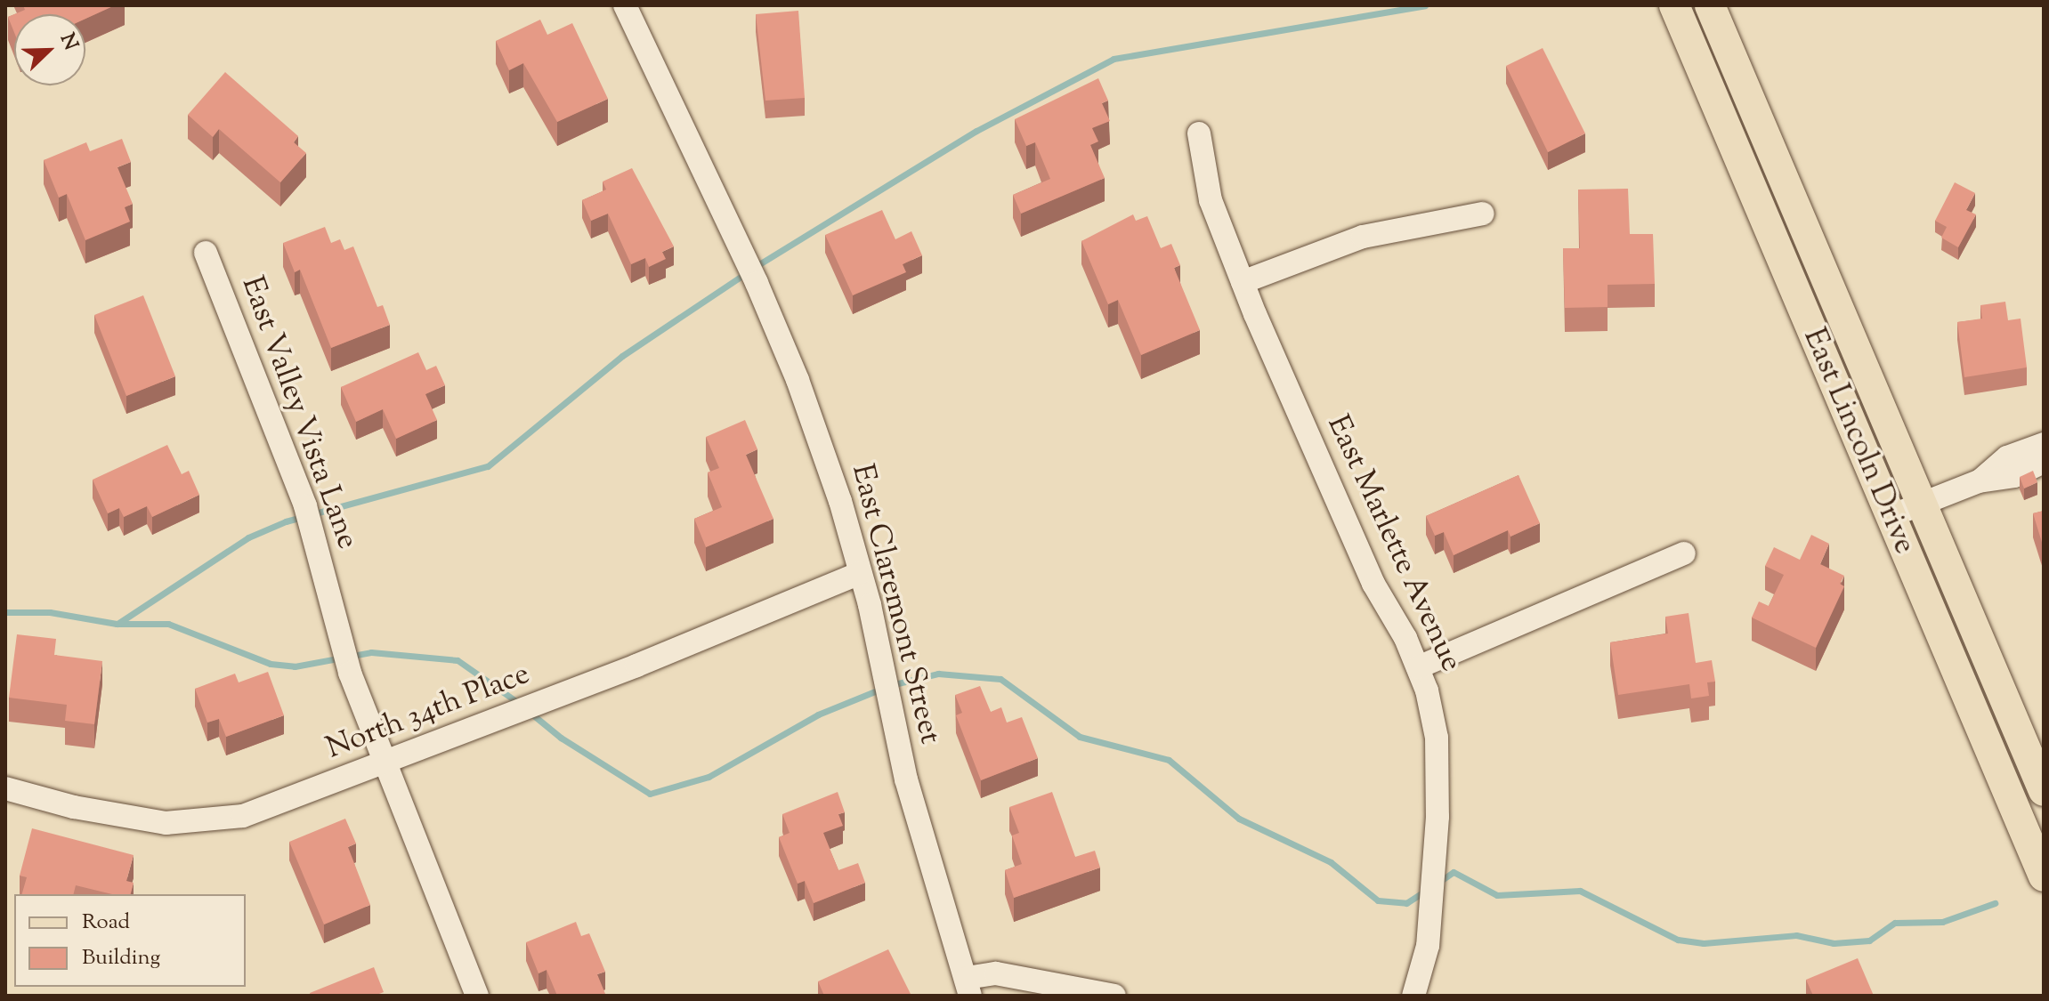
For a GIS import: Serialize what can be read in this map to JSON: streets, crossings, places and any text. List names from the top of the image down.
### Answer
{
  "streets": {
    "main road": ["East Lincoln Drive"],
    "street": [
      "East Valley Vista Lane",
      "East Marlette Avenue",
      "East Claremont Street",
      "North 34th Place"
    ]
  },
  "crossings": [
    ["East Valley Vista Lane", "North 34th Place"],
    ["East Claremont Street", "North 34th Place"]
  ],
  "legend": ["Road", "Building"],
  "north": "top right"
}
